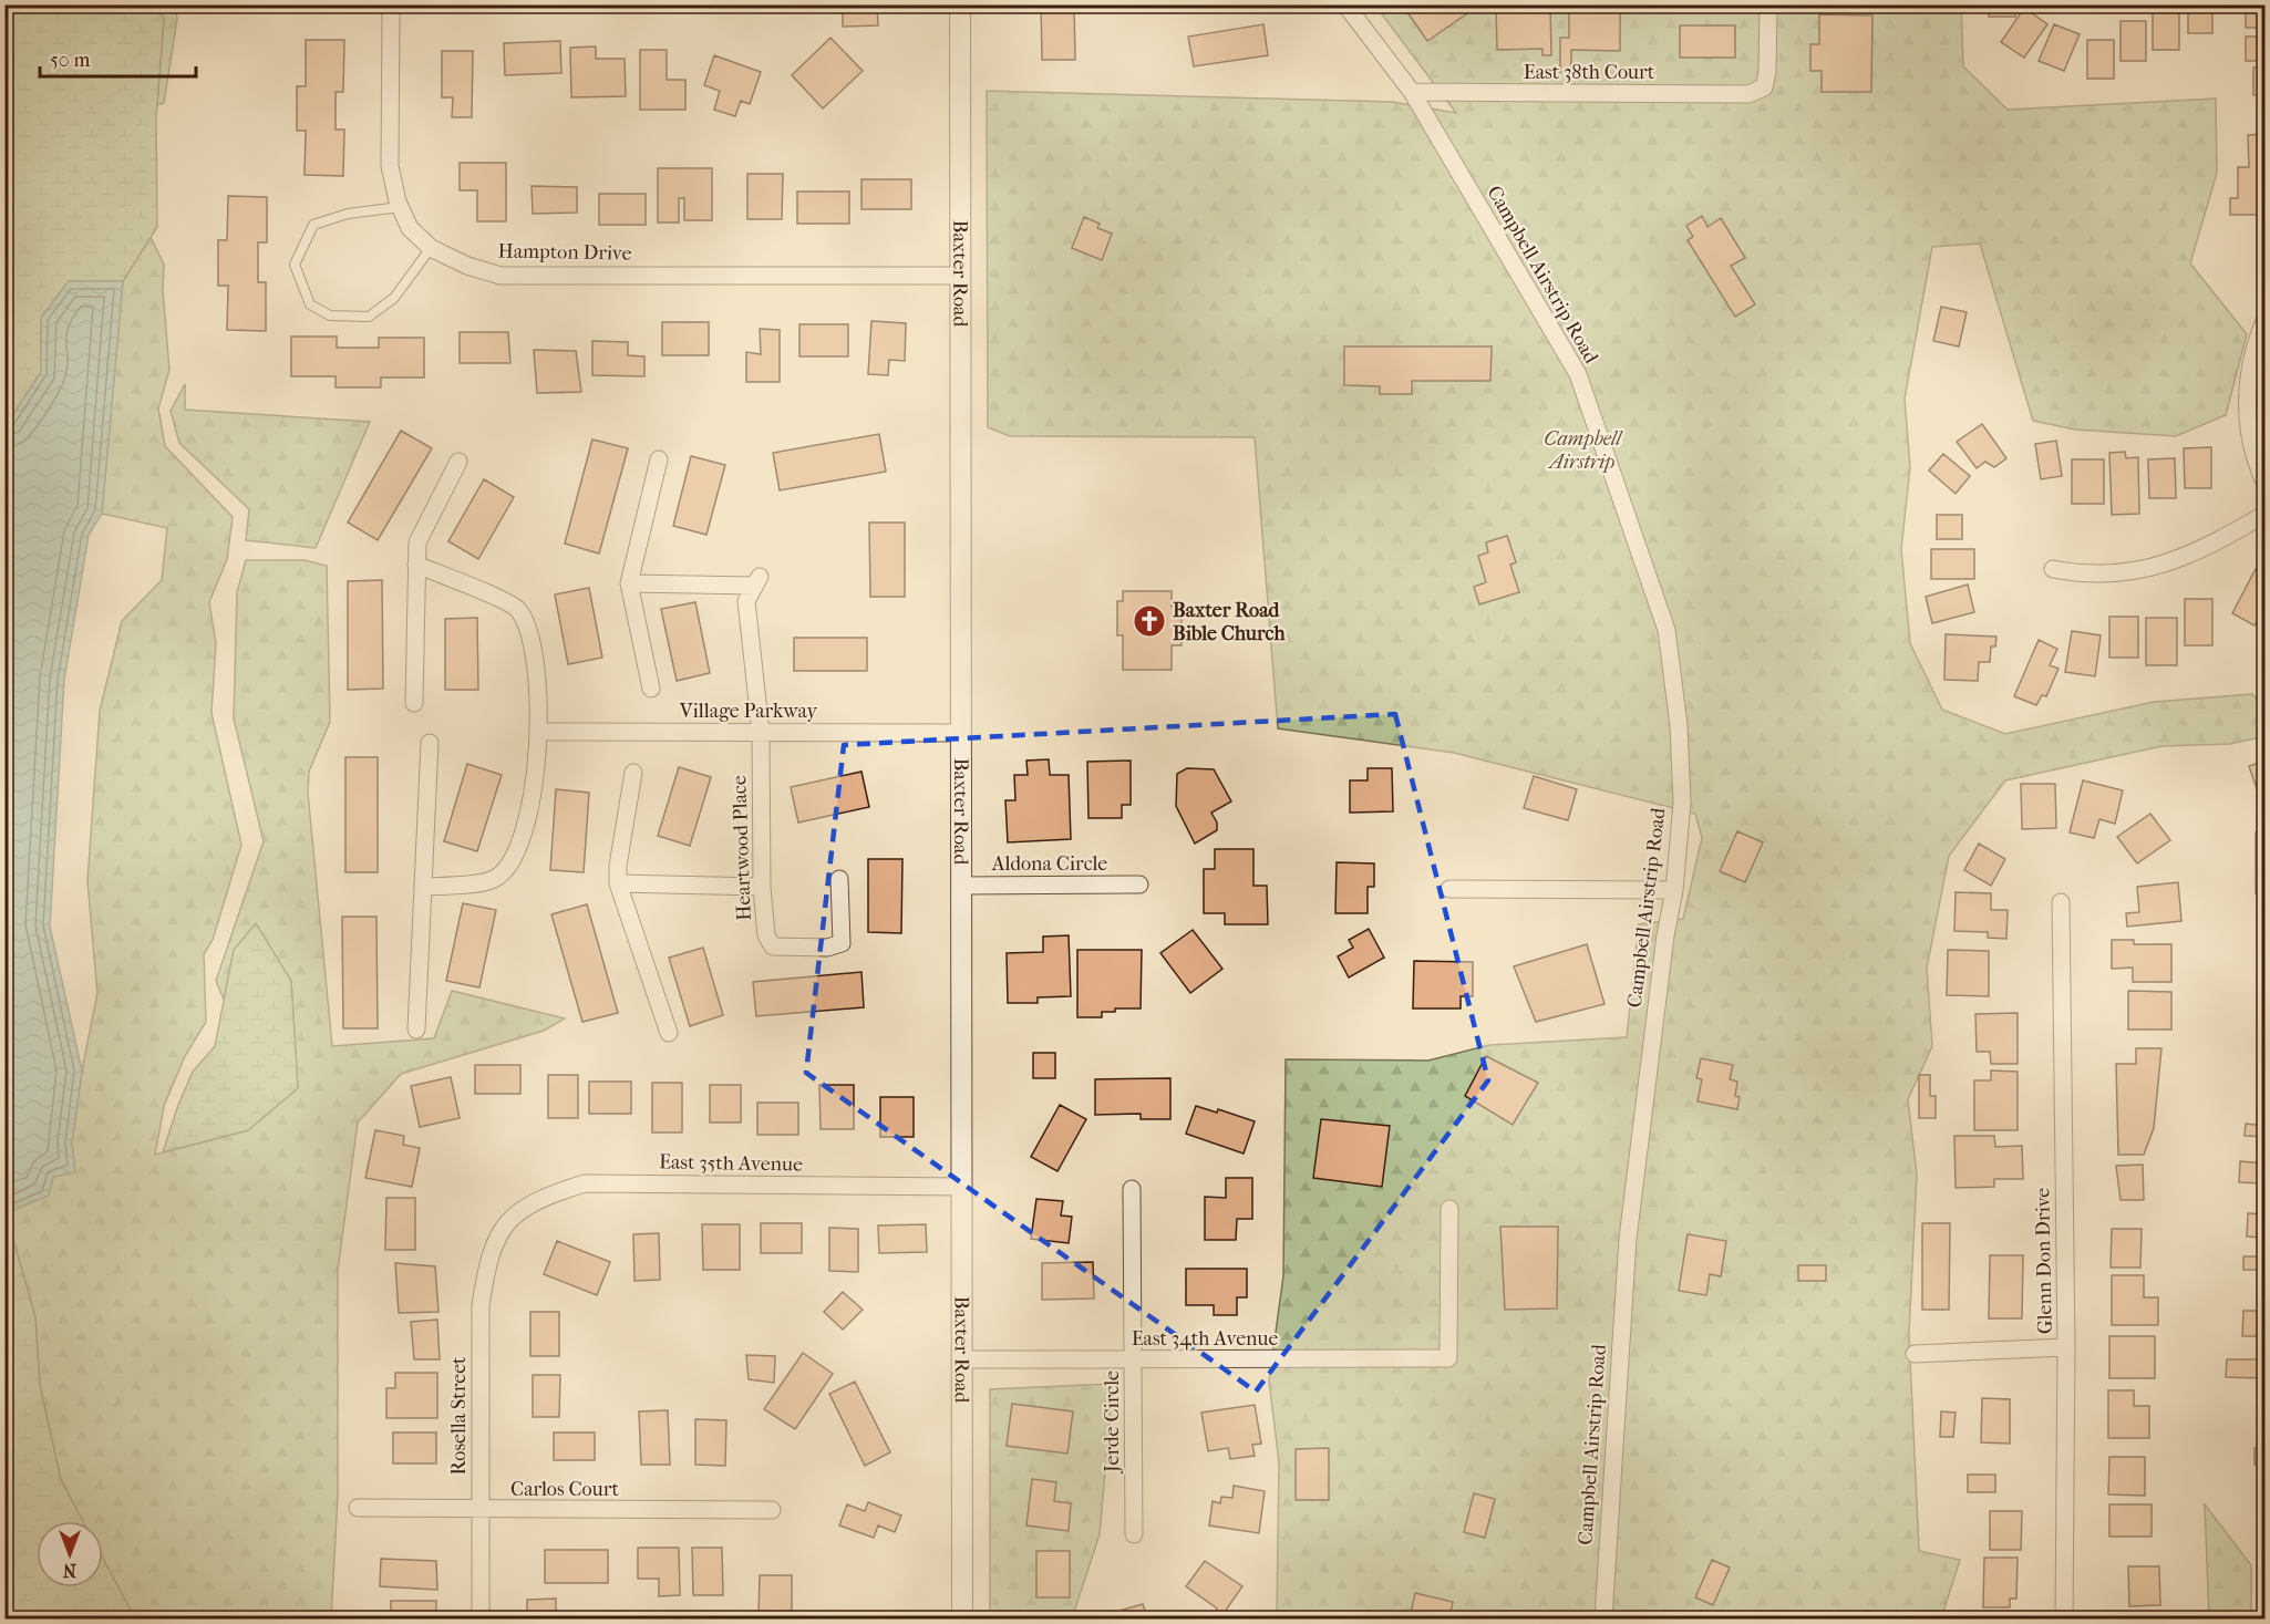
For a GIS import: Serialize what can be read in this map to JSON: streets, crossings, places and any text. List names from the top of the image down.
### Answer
{
  "streets": {
    "street": [
      "East 38th Court",
      "Hampton Drive",
      "Baxter Road",
      "Campbell Airstrip Road",
      "Village Parkway",
      "Heartwood Place",
      "Aldona Circle",
      "East 35th Avenue",
      "Glenn Don Drive",
      "East 34th Avenue",
      "Rosella Street",
      "Jerde Circle",
      "Carlos Court"
    ]
  },
  "crossings": [
    ["East 38th Court", "Campbell Airstrip Road"],
    ["Hampton Drive", "Baxter Road"],
    ["Baxter Road", "Village Parkway"],
    ["Baxter Road", "Aldona Circle"],
    ["Baxter Road", "East 35th Avenue"],
    ["Baxter Road", "East 34th Avenue"],
    ["Village Parkway", "Heartwood Place"],
    ["East 35th Avenue", "Rosella Street"],
    ["East 34th Avenue", "Jerde Circle"],
    ["Rosella Street", "Carlos Court"]
  ],
  "parks": ["Campbell Airstrip"],
  "places": {
    "church": ["Baxter Road Bible Church"]
  },
  "scale_bar": "50 m",
  "north": "bottom"
}
